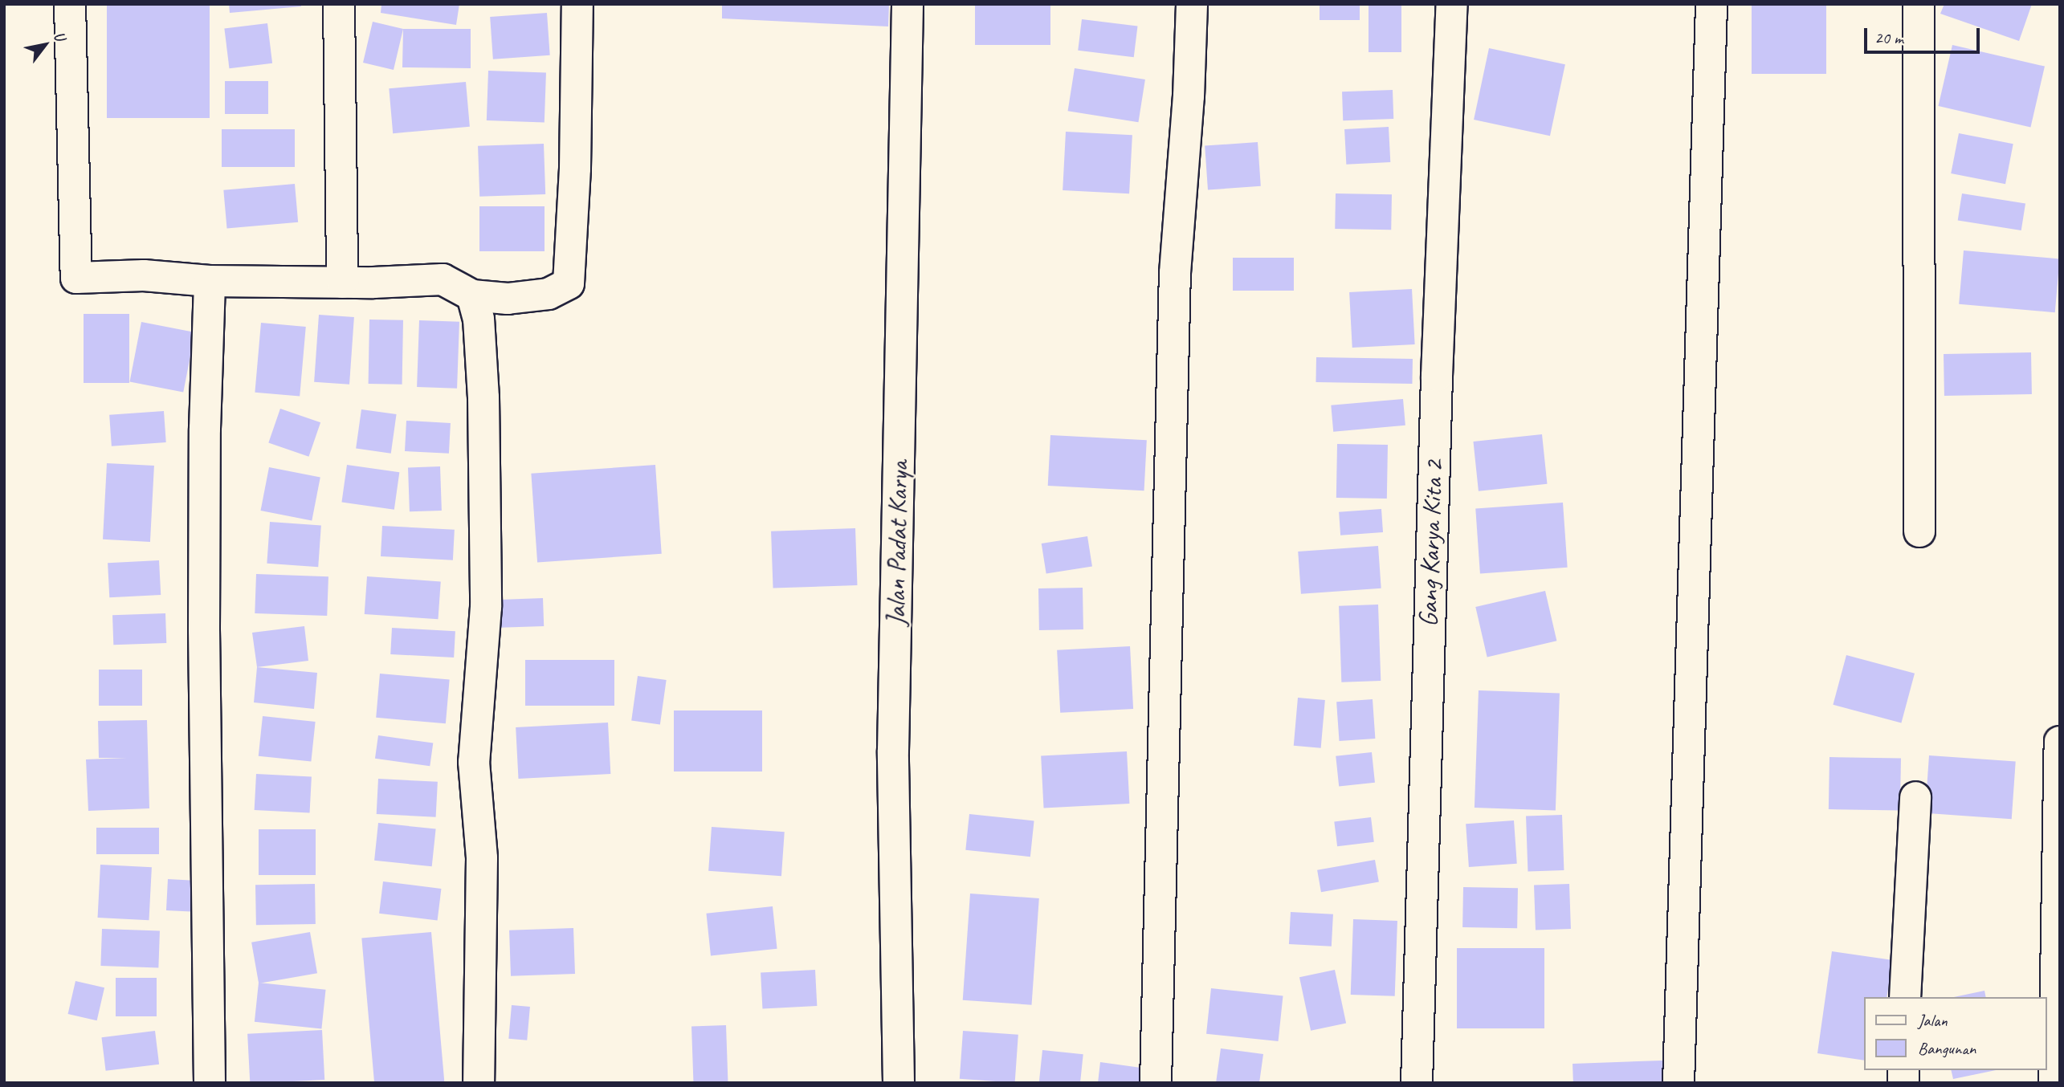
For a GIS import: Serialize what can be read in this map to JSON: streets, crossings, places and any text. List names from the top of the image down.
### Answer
{
  "streets": {
    "street": ["Jalan Padat Karya", "Gang Karya Kita 2"]
  },
  "legend": ["Jalan", "Bangunan"],
  "scale_bar": "20 m",
  "north": "top right"
}
